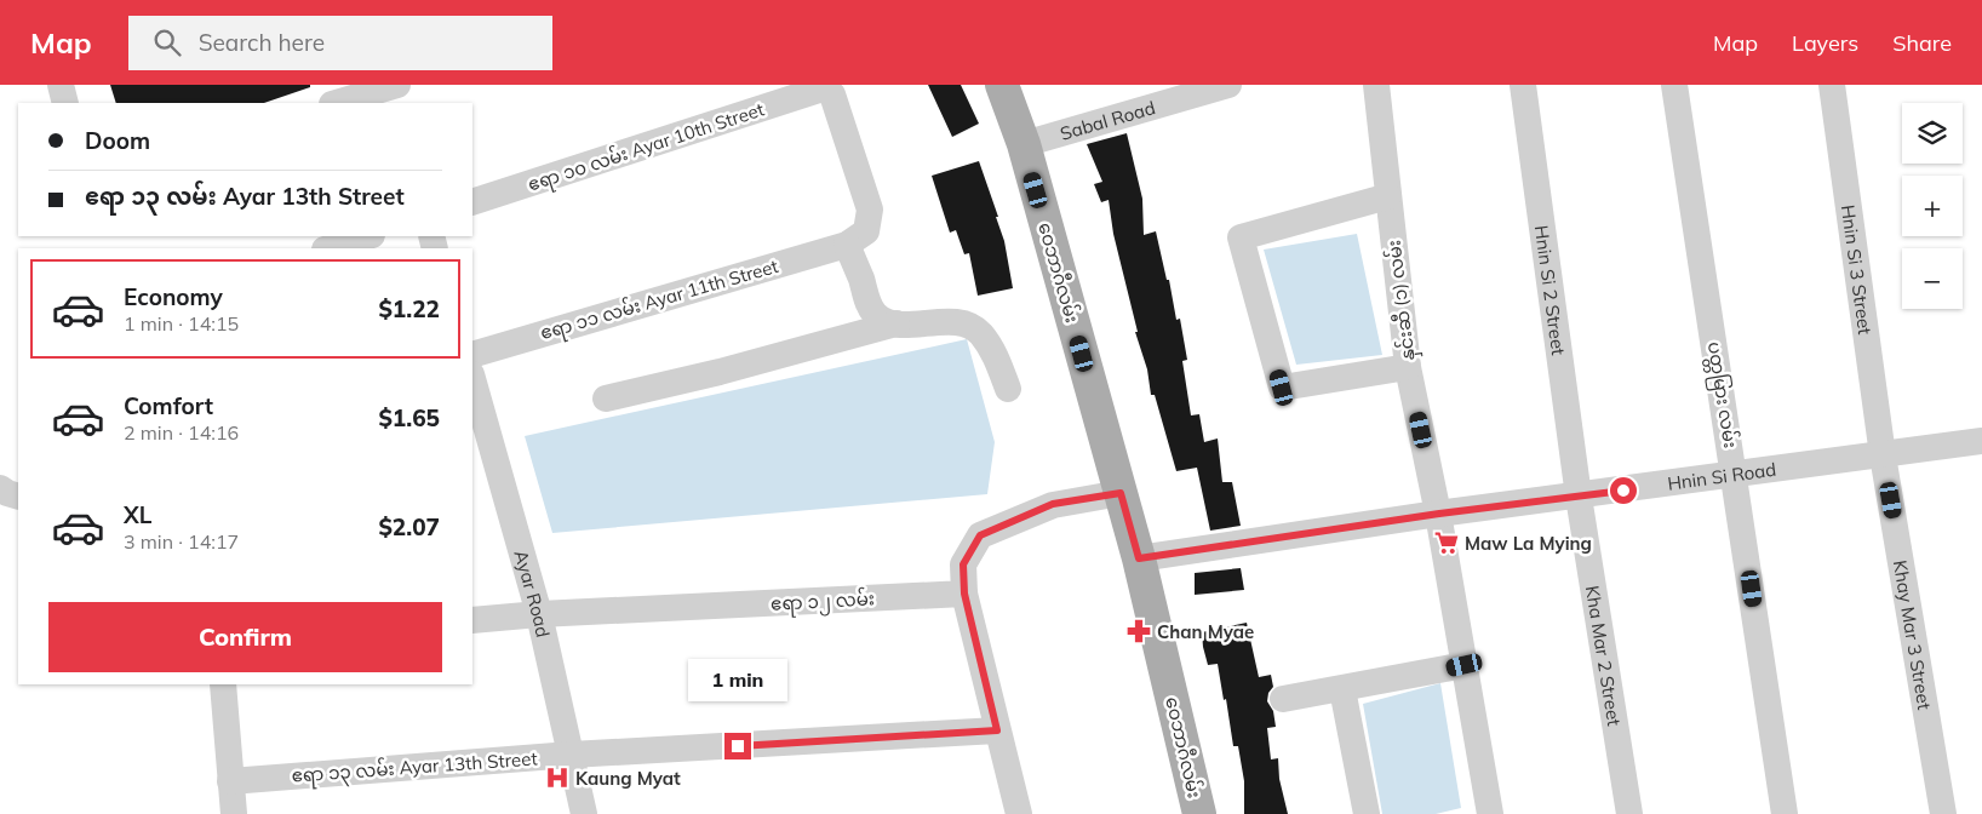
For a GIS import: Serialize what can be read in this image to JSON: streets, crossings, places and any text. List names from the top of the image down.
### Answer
{
  "streets": {
    "main road": ["ဝေဘာဂီလမ်း"],
    "street": [
      "Sabal Road",
      "ဧရာ ၁၀ လမ်း Ayar 10th Street",
      "Hnin Si 3 Street",
      "Hnin Si 2 Street",
      "ဧရာ ၁၁ လမ်း Ayar 11th Street",
      "နှင်းဆီ (၁) လမ်း",
      "ပတ္တမြား လမ်း",
      "Hnin Si Road",
      "Ayar Road",
      "ဧရာ ၁၂ လမ်း",
      "Khay Mar 3 Street",
      "Kha Mar 2 Street",
      "ဧရာ ၁၃ လမ်း Ayar 13th Street"
    ]
  },
  "crossings": [
    ["Sabal Road", "ဝေဘာဂီလမ်း"],
    ["ဧရာ ၁၀ လမ်း Ayar 10th Street", "ဧရာ ၁၁ လမ်း Ayar 11th Street"],
    ["Hnin Si 3 Street", "Hnin Si Road"],
    ["Hnin Si 3 Street", "Khay Mar 3 Street"],
    ["ဝေဘာဂီလမ်း", "Hnin Si Road"],
    ["Hnin Si 2 Street", "Hnin Si Road"],
    ["Hnin Si 2 Street", "Kha Mar 2 Street"],
    ["နှင်းဆီ (၁) လမ်း", "Hnin Si Road"],
    ["ပတ္တမြား လမ်း", "Hnin Si Road"],
    ["Hnin Si Road", "Khay Mar 3 Street"],
    ["Hnin Si Road", "Kha Mar 2 Street"],
    ["Ayar Road", "ဧရာ ၁၂ လမ်း"],
    ["Ayar Road", "ဧရာ ၁၃ လမ်း Ayar 13th Street"]
  ],
  "places": {
    "supermarket": ["Maw La Mying"],
    "pharmacy": ["Chan Myae"],
    "hospital": ["Kaung Myat"]
  },
  "page": {
    "header": "Map",
    "search": "Search here",
    "nav": ["Map", "Layers", "Share"],
    "map_buttons": ["+", "−"],
    "banner": ["Doom", "ဧရာ ၁၃ လမ်း Ayar 13th Street"],
    "list": [
      {
        "name": "Economy",
        "note": "1 min · 14:15",
        "value": "$1.22"
      },
      {
        "name": "Comfort",
        "note": "2 min · 14:16",
        "value": "$1.65"
      },
      {
        "name": "XL",
        "note": "3 min · 14:17",
        "value": "$2.07"
      }
    ],
    "buttons": "Confirm",
    "bubble": "1 min"
  }
}
